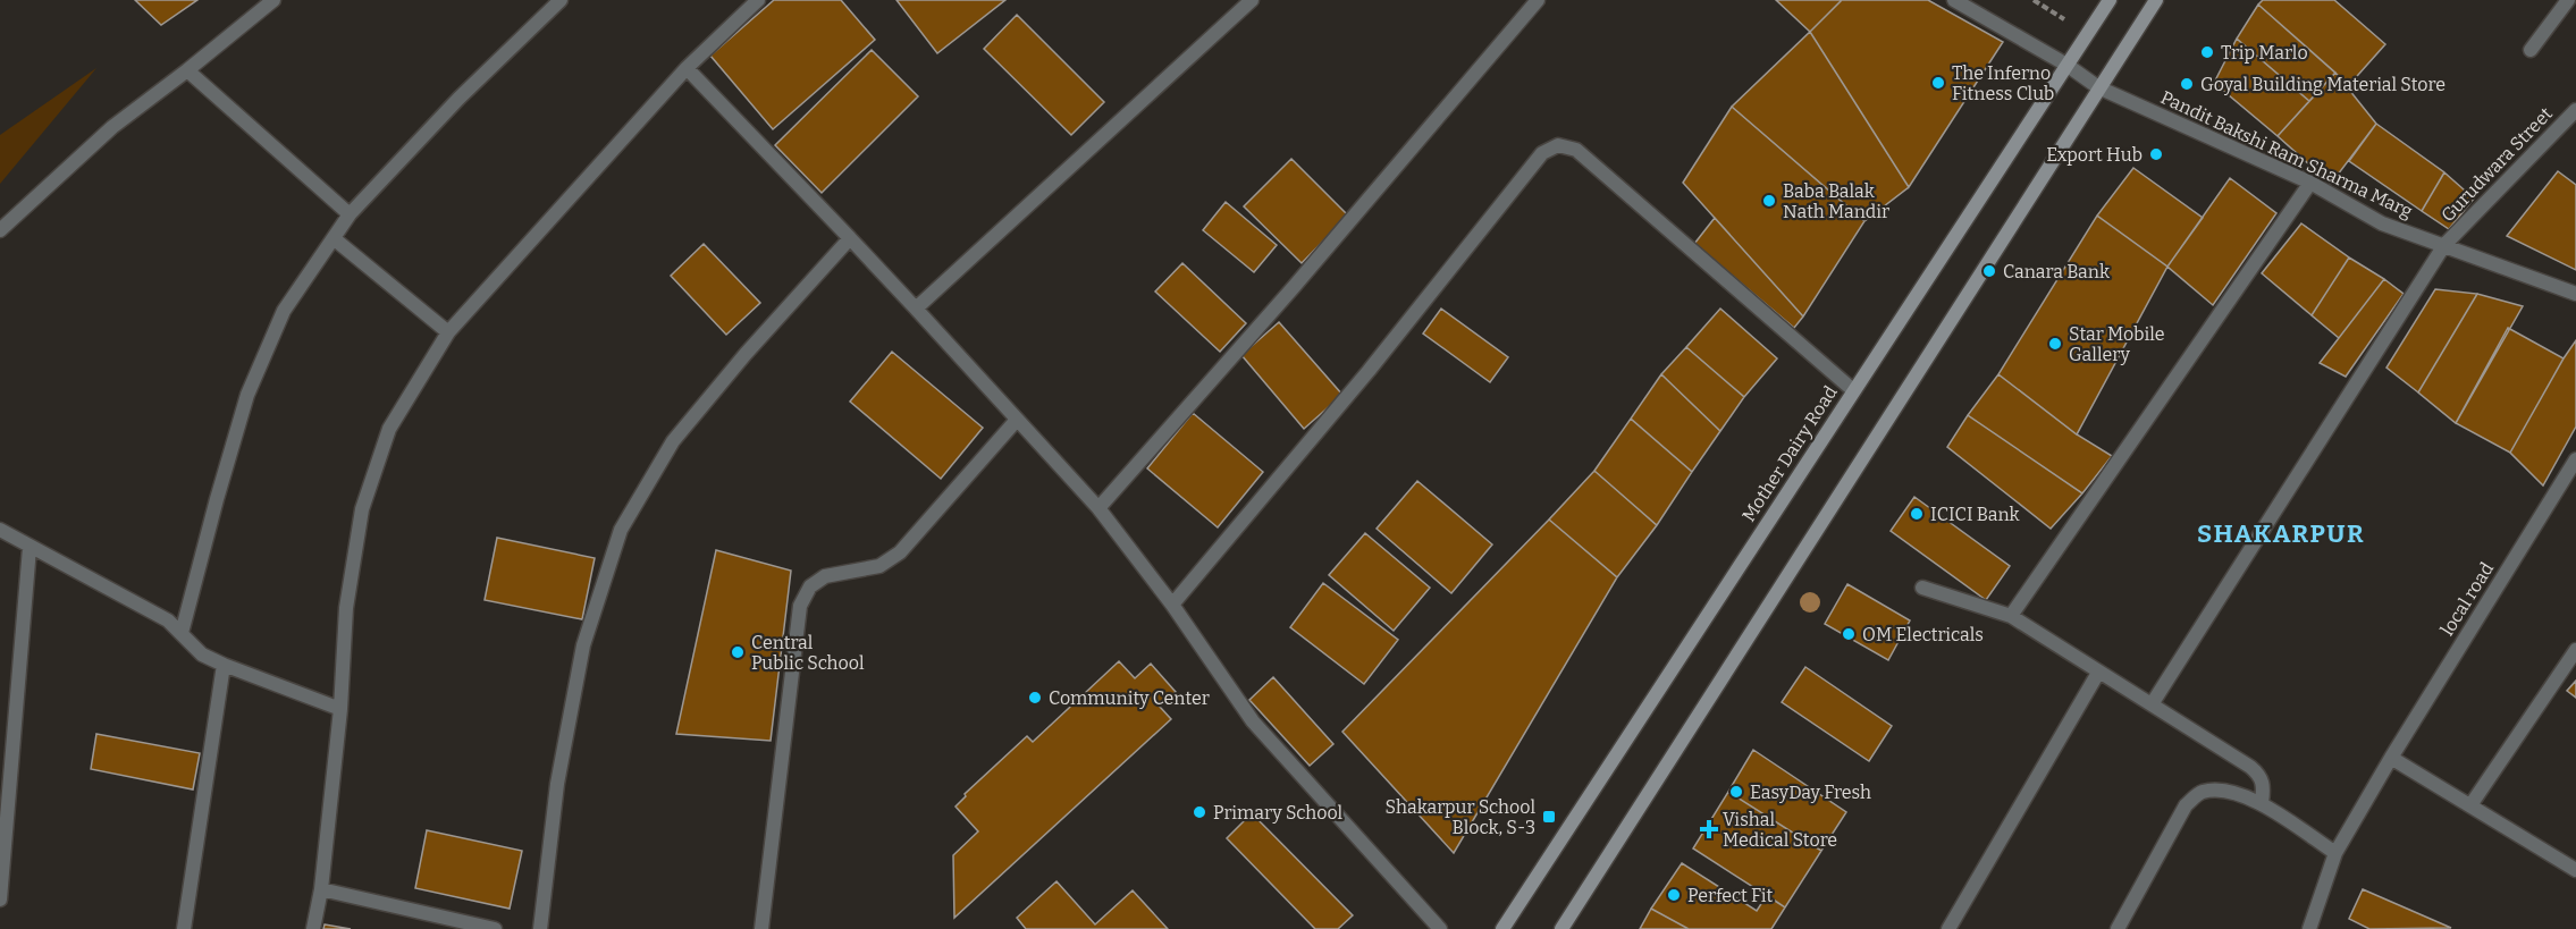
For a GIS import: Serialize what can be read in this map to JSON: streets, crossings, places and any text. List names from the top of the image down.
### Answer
{
  "streets": {
    "main road": ["Mother Dairy Road"],
    "street": ["Pandit Bakshi Ram Sharma Marg", "Gurudwara Street", "local road"]
  },
  "crossings": [
    ["Pandit Bakshi Ram Sharma Marg", "Gurudwara Street"],
    ["Pandit Bakshi Ram Sharma Marg", "Mother Dairy Road"]
  ],
  "districts": ["SHAKARPUR"],
  "places": {
    "other": [
      "Trip Marlo",
      "The Inferno Fitness Club",
      "Goyal Building Material Store",
      "Export Hub",
      "Baba Balak Nath Mandir",
      "Canara Bank",
      "Star Mobile Gallery",
      "ICICI Bank",
      "OM Electricals",
      "Central Public School",
      "Community Center",
      "EasyDay Fresh",
      "Primary School",
      "Perfect Fit"
    ],
    "transit": ["Shakarpur School Block, S-3"],
    "health": ["Vishal Medical Store"]
  }
}
